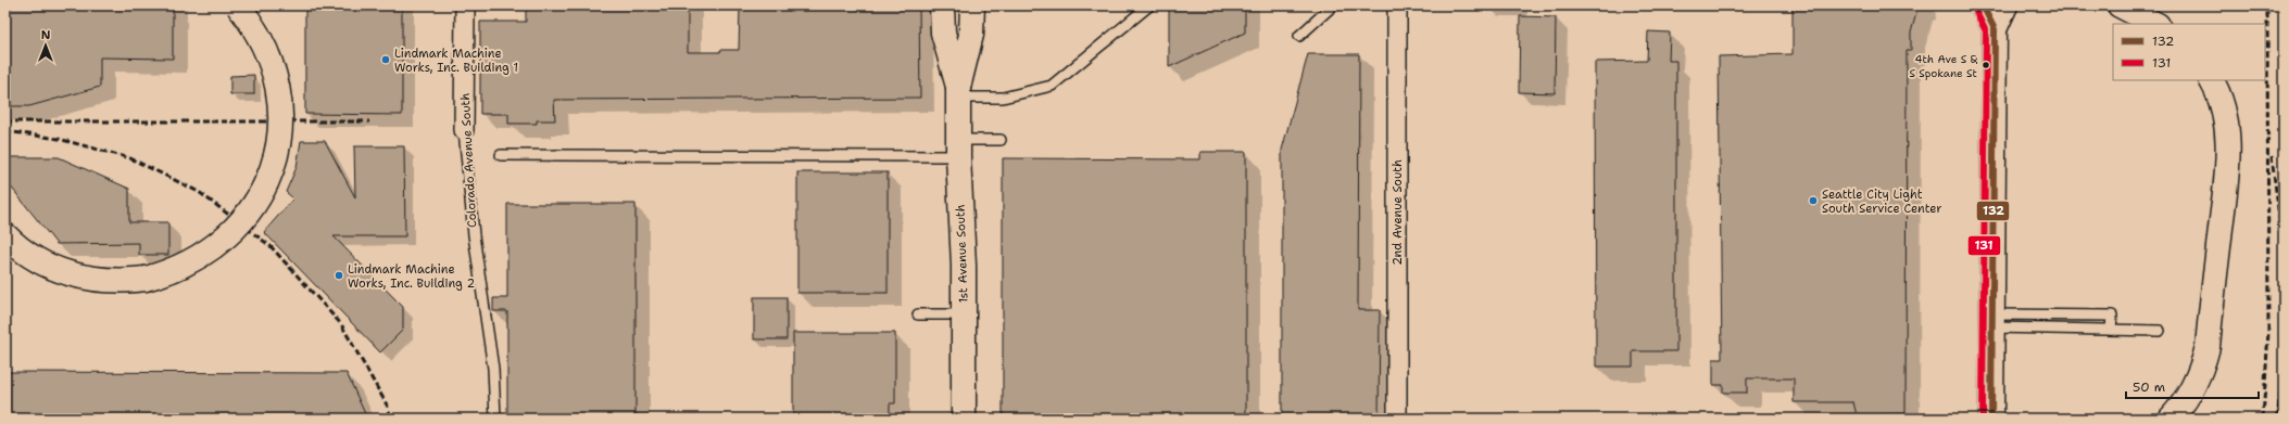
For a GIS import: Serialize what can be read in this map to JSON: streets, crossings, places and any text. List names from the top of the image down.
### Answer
{
  "streets": {
    "main road": ["1st Avenue South"],
    "street": ["Colorado Avenue South", "2nd Avenue South"]
  },
  "places": [
    "Lindmark Machine Works, Inc. Building 1",
    "4th Ave S & S Spokane St",
    "Seattle City Light South Service Center",
    "Lindmark Machine Works, Inc. Building 2"
  ],
  "lines": ["transit line 132", "transit line 131"],
  "legend": ["132", "131"],
  "scale_bar": "50 m",
  "north": "top"
}
